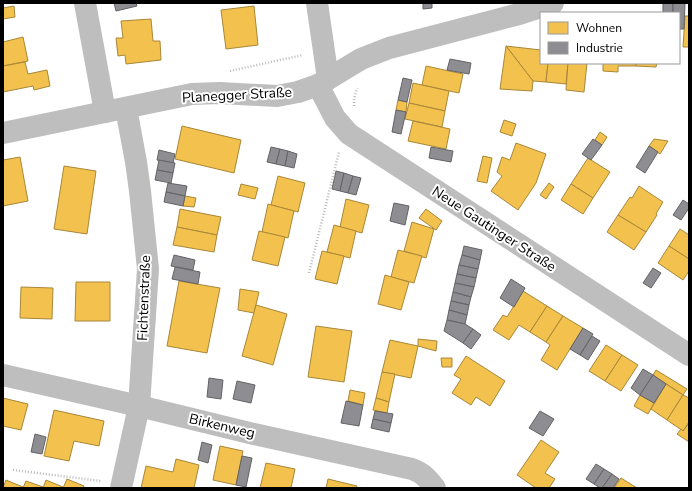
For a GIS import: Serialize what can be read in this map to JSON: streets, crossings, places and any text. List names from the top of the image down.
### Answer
{
  "streets": {
    "street": [
      "Planegger Straße",
      "Neue Gautinger Straße",
      "Fichtenstraße",
      "Birkenweg"
    ]
  },
  "crossings": [
    ["Planegger Straße", "Neue Gautinger Straße"],
    ["Planegger Straße", "Fichtenstraße"],
    ["Fichtenstraße", "Birkenweg"]
  ],
  "legend": ["Wohnen", "Industrie"]
}
